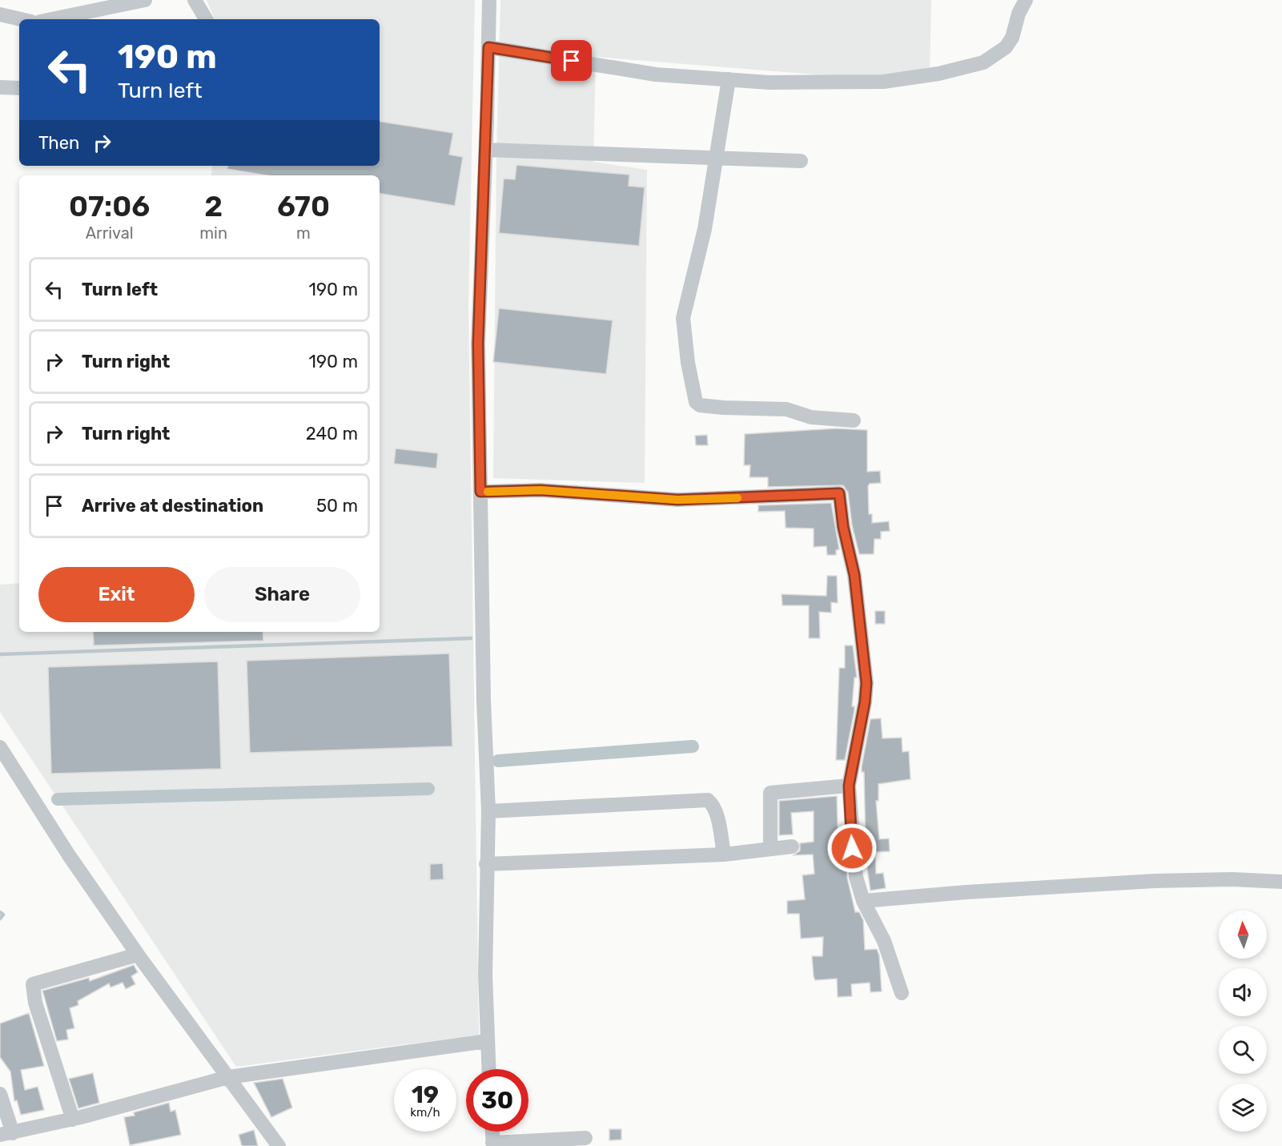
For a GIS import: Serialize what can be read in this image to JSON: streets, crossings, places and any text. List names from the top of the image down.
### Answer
{
  "north": "top",
  "page": {
    "turn": ["190 m", "Turn left"],
    "then": "Then",
    "eta": [
      "07:06",
      "Arrival",
      "2",
      "min",
      "670",
      "m"
    ],
    "list": [
      {
        "name": "Turn left",
        "value": "190 m"
      },
      {
        "name": "Turn right",
        "value": "190 m"
      },
      {
        "name": "Turn right",
        "value": "240 m"
      },
      {
        "name": "Arrive at destination",
        "value": "50 m"
      }
    ],
    "buttons": ["Exit", "Share"],
    "speed": "19 km/h",
    "limit": "30"
  }
}
